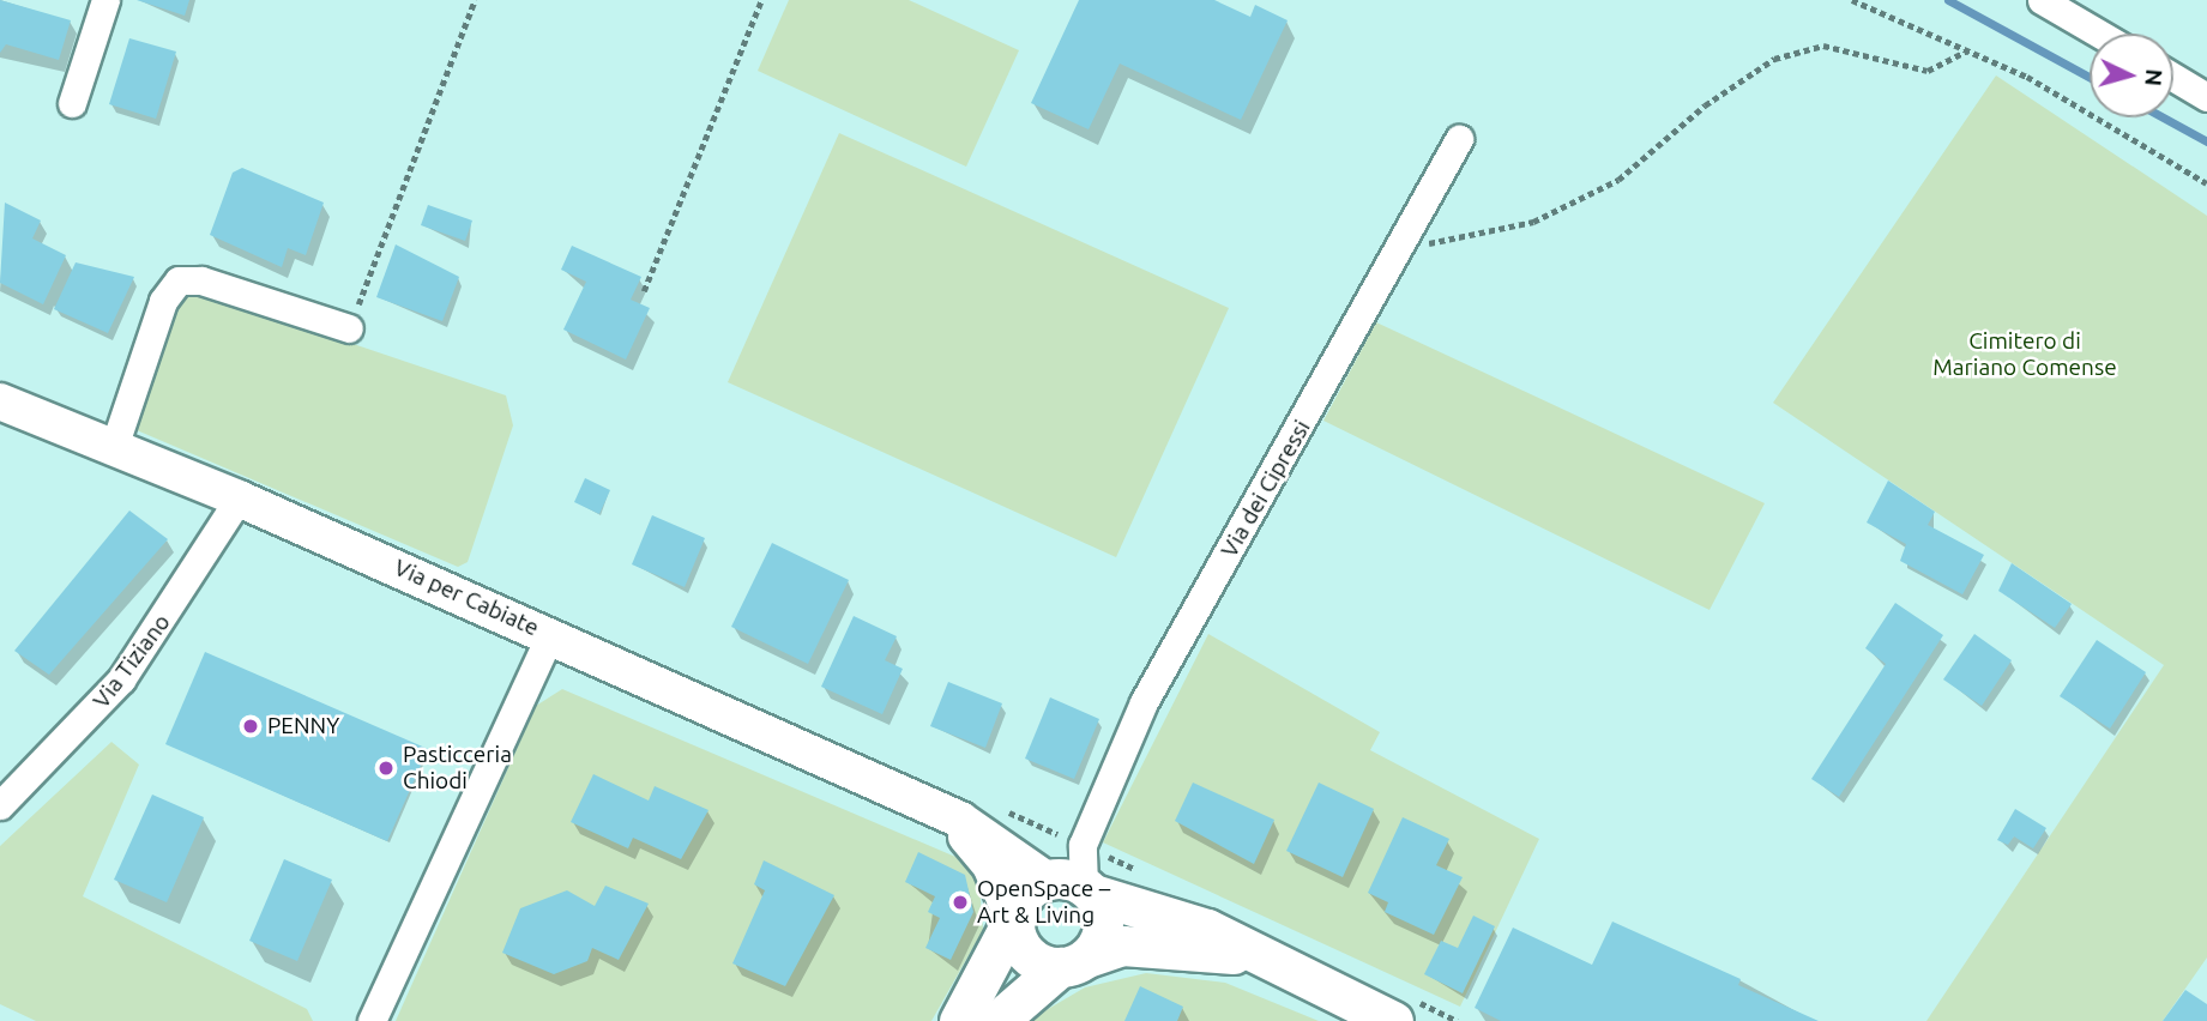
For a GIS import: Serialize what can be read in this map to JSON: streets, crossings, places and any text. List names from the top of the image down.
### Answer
{
  "streets": {
    "street": ["Via dei Cipressi", "Via per Cabiate", "Via Tiziano"]
  },
  "crossings": [
    ["Via per Cabiate", "Via Tiziano"]
  ],
  "parks": ["Cimitero di Mariano Comense"],
  "places": ["PENNY", "Pasticceria Chiodi", "OpenSpace – Art & Living"],
  "north": "right"
}
